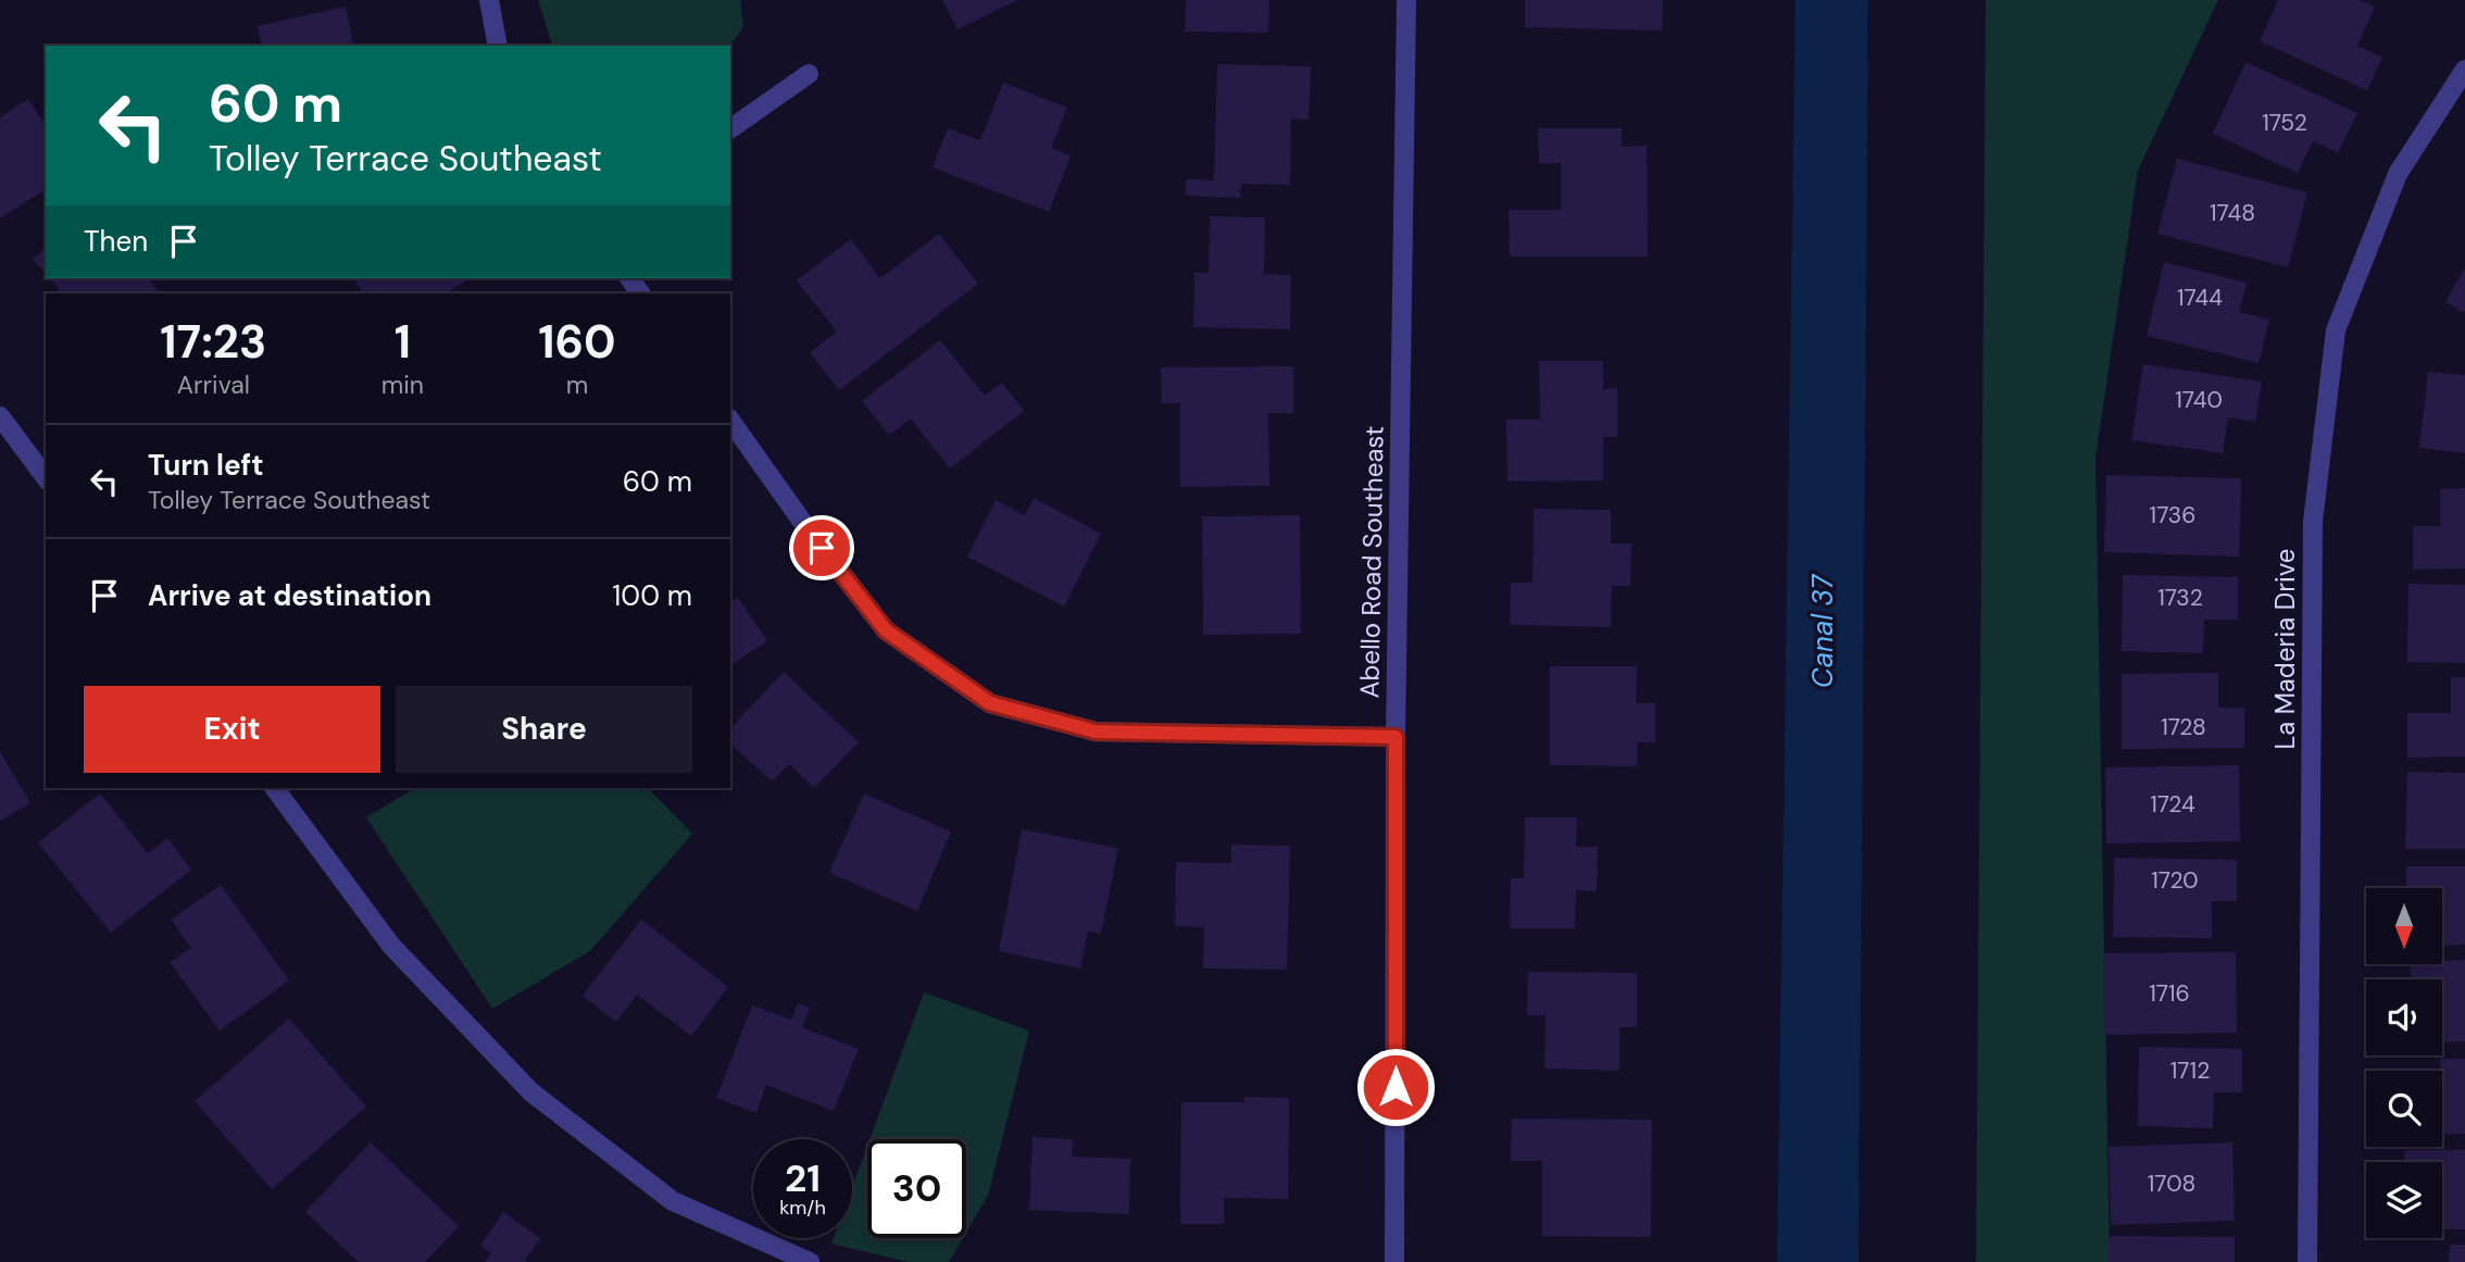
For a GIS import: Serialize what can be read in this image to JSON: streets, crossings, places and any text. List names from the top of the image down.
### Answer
{
  "streets": {
    "street": ["Abello Road Southeast", "La Maderia Drive"]
  },
  "water": ["Canal 37"],
  "house_numbers": [
    "1752",
    "1748",
    "1744",
    "1740",
    "1736",
    "1732",
    "1728",
    "1724",
    "1720",
    "1716",
    "1712",
    "1708"
  ],
  "north": "bottom",
  "page": {
    "turn": ["60 m", "Tolley Terrace Southeast"],
    "then": "Then",
    "eta": [
      "17:23",
      "Arrival",
      "1",
      "min",
      "160",
      "m"
    ],
    "list": [
      {
        "name": "Turn left",
        "note": "Tolley Terrace Southeast",
        "value": "60 m"
      },
      {
        "name": "Arrive at destination",
        "value": "100 m"
      }
    ],
    "buttons": ["Exit", "Share"],
    "speed": "21 km/h",
    "limit": "30"
  }
}
